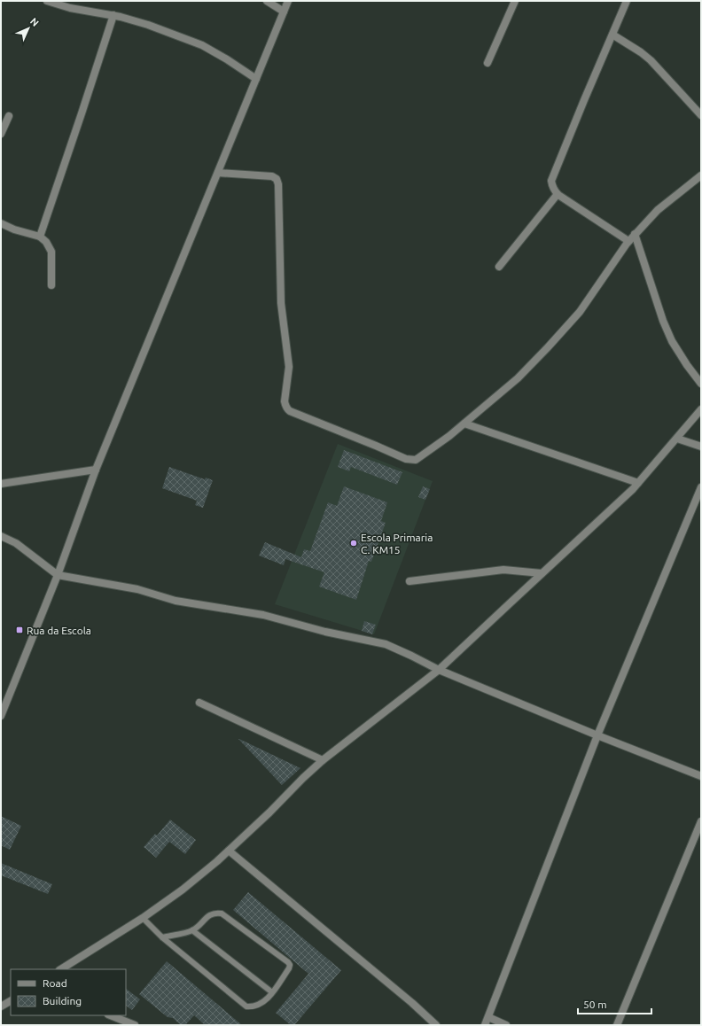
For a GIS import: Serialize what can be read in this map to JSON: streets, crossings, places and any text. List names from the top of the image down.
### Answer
{
  "places": {
    "other": ["Escola Primaria C. KM15"],
    "transit": ["Rua da Escola"]
  },
  "legend": ["Road", "Building"],
  "scale_bar": "50 m",
  "north": "top right"
}
